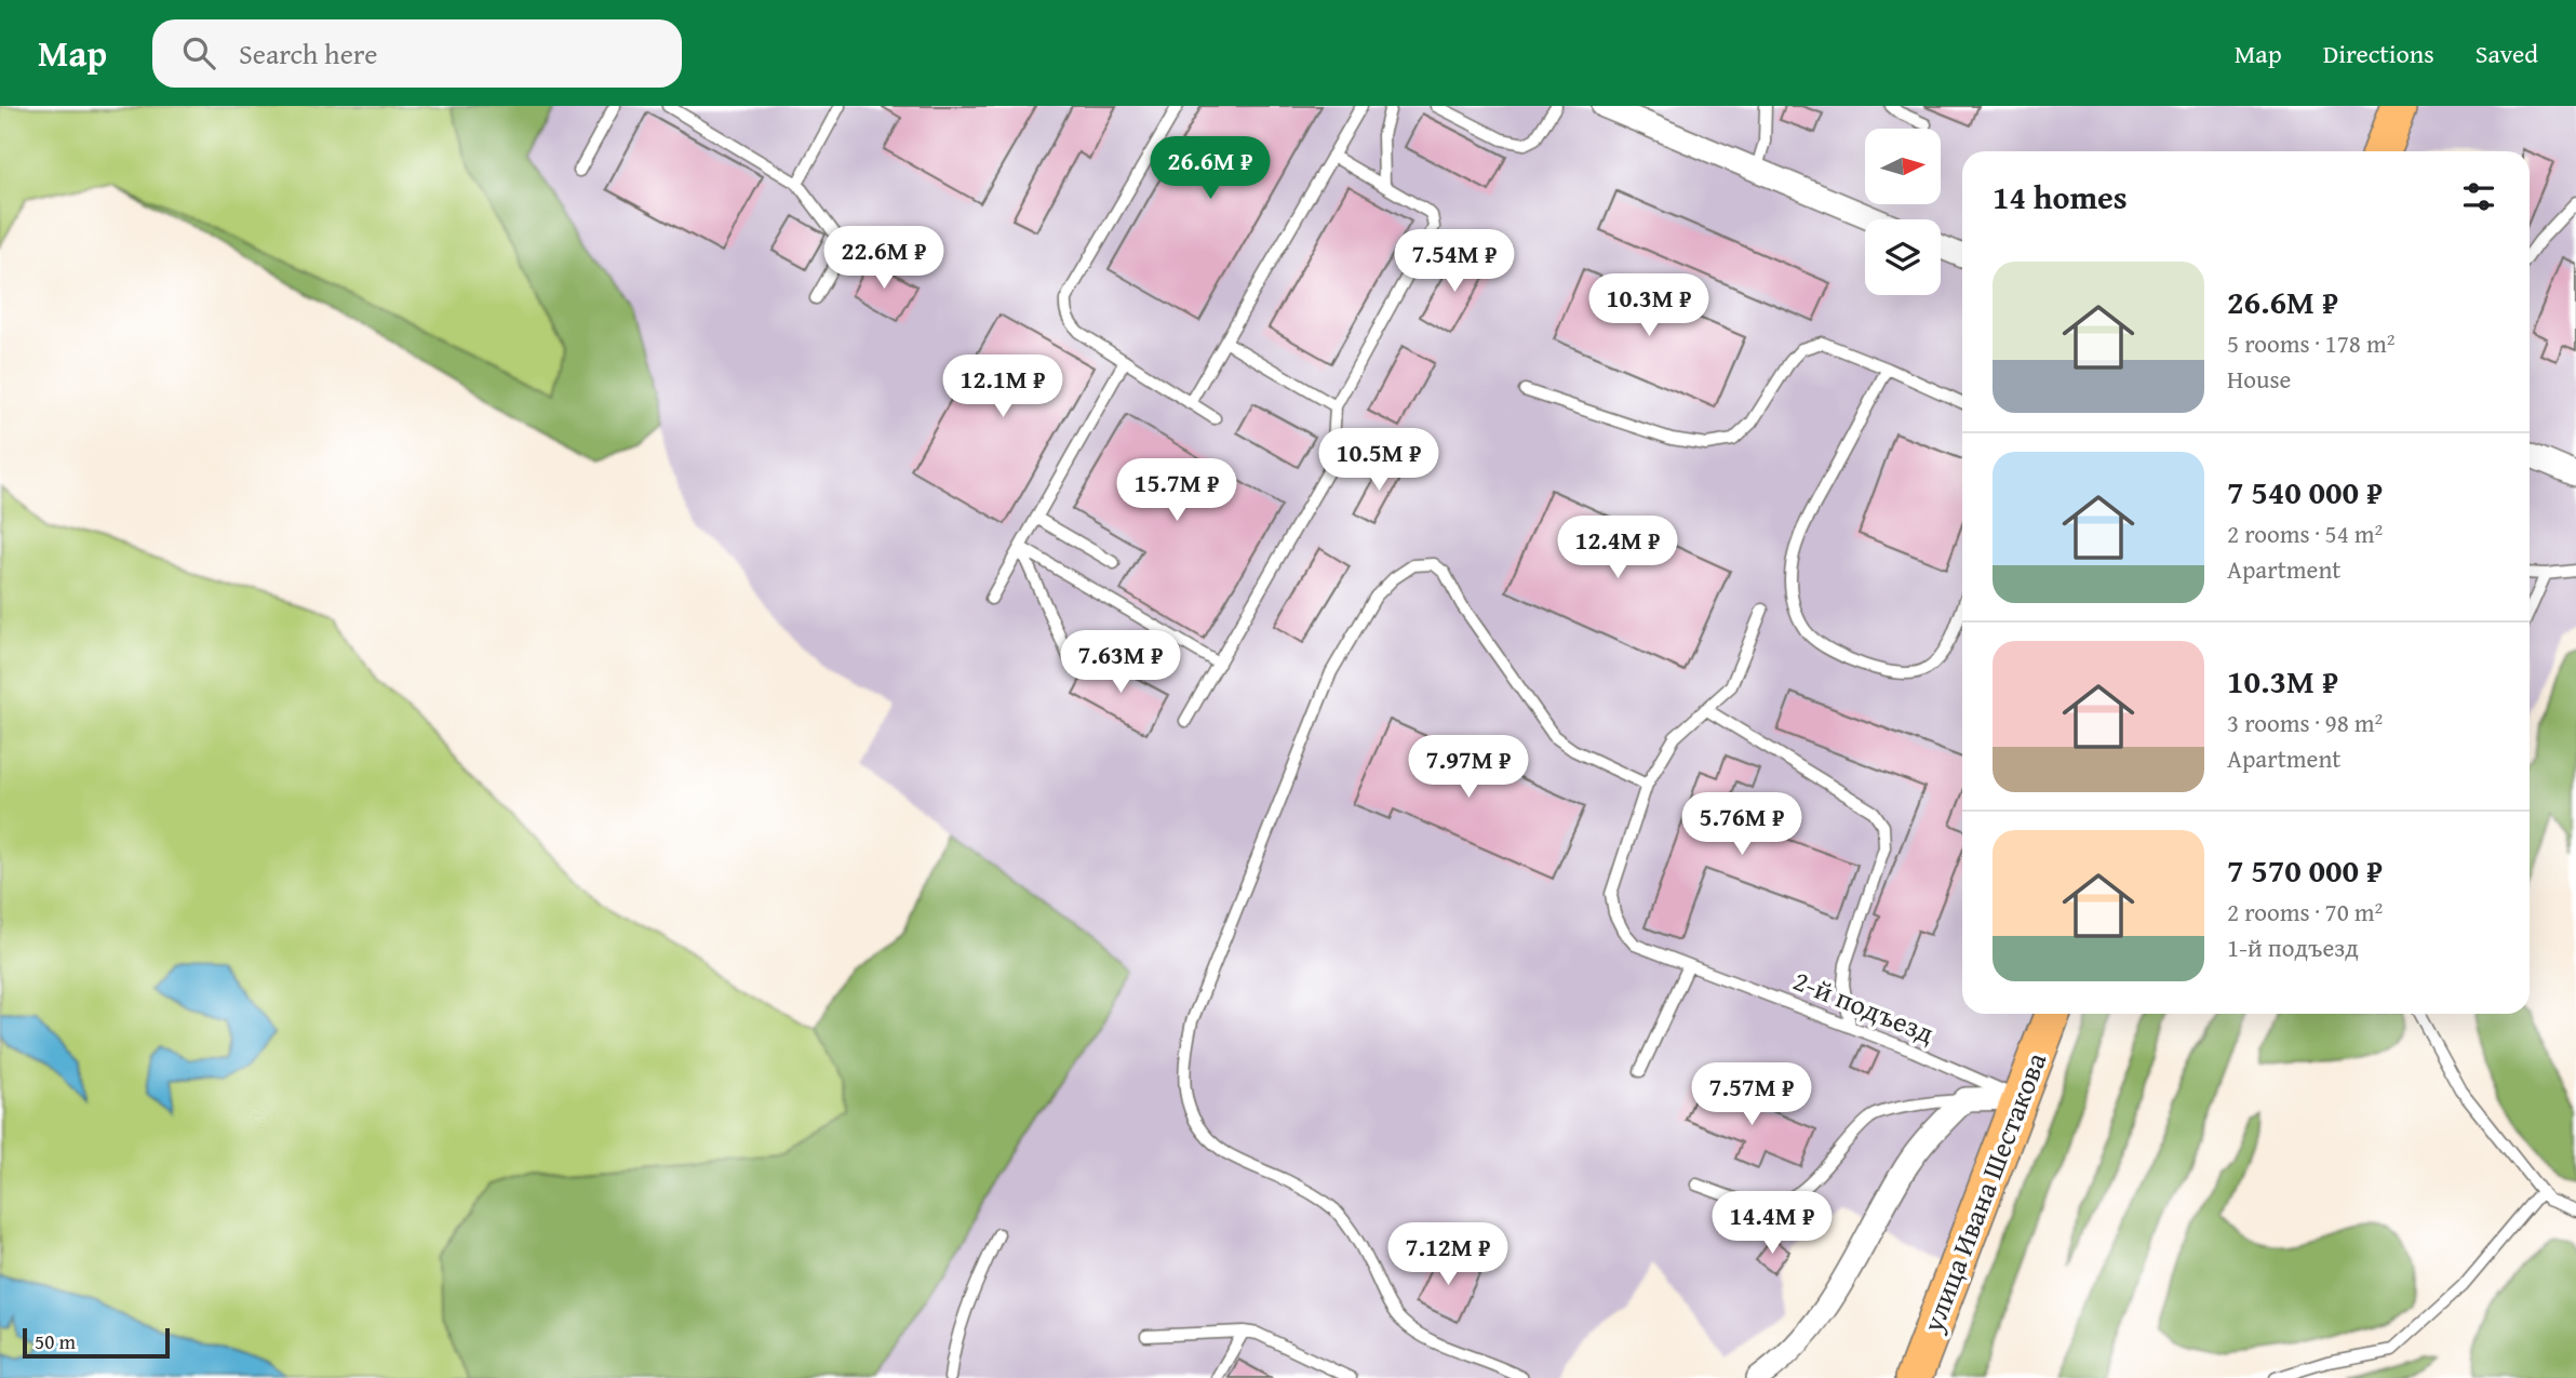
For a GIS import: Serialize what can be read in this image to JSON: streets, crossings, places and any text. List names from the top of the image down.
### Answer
{
  "streets": {
    "main road": ["улица Ивана Шестакова"],
    "lane": ["2-й подъезд"]
  },
  "crossings": [
    ["2-й подъезд", "улица Ивана Шестакова"]
  ],
  "scale_bar": "50 m",
  "north": "right",
  "page": {
    "header": "Map",
    "search": "Search here",
    "nav": ["Map", "Directions", "Saved"],
    "price": [
      "26.6M ₽",
      "22.6M ₽",
      "7.54M ₽",
      "10.3M ₽",
      "12.1M ₽",
      "10.5M ₽",
      "15.7M ₽",
      "12.4M ₽",
      "7.63M ₽",
      "7.97M ₽",
      "5.76M ₽",
      "7.57M ₽",
      "14.4M ₽",
      "7.12M ₽"
    ],
    "heading": "14 homes",
    "list": [
      {
        "name": "26.6M ₽",
        "note": "5 rooms · 178 m² · House"
      },
      {
        "name": "7 540 000 ₽",
        "note": "2 rooms · 54 m² · Apartment"
      },
      {
        "name": "10.3M ₽",
        "note": "3 rooms · 98 m² · Apartment"
      },
      {
        "name": "7 570 000 ₽",
        "note": "2 rooms · 70 m² · 1-й подъезд"
      }
    ],
    "scale": "50 m"
  }
}
